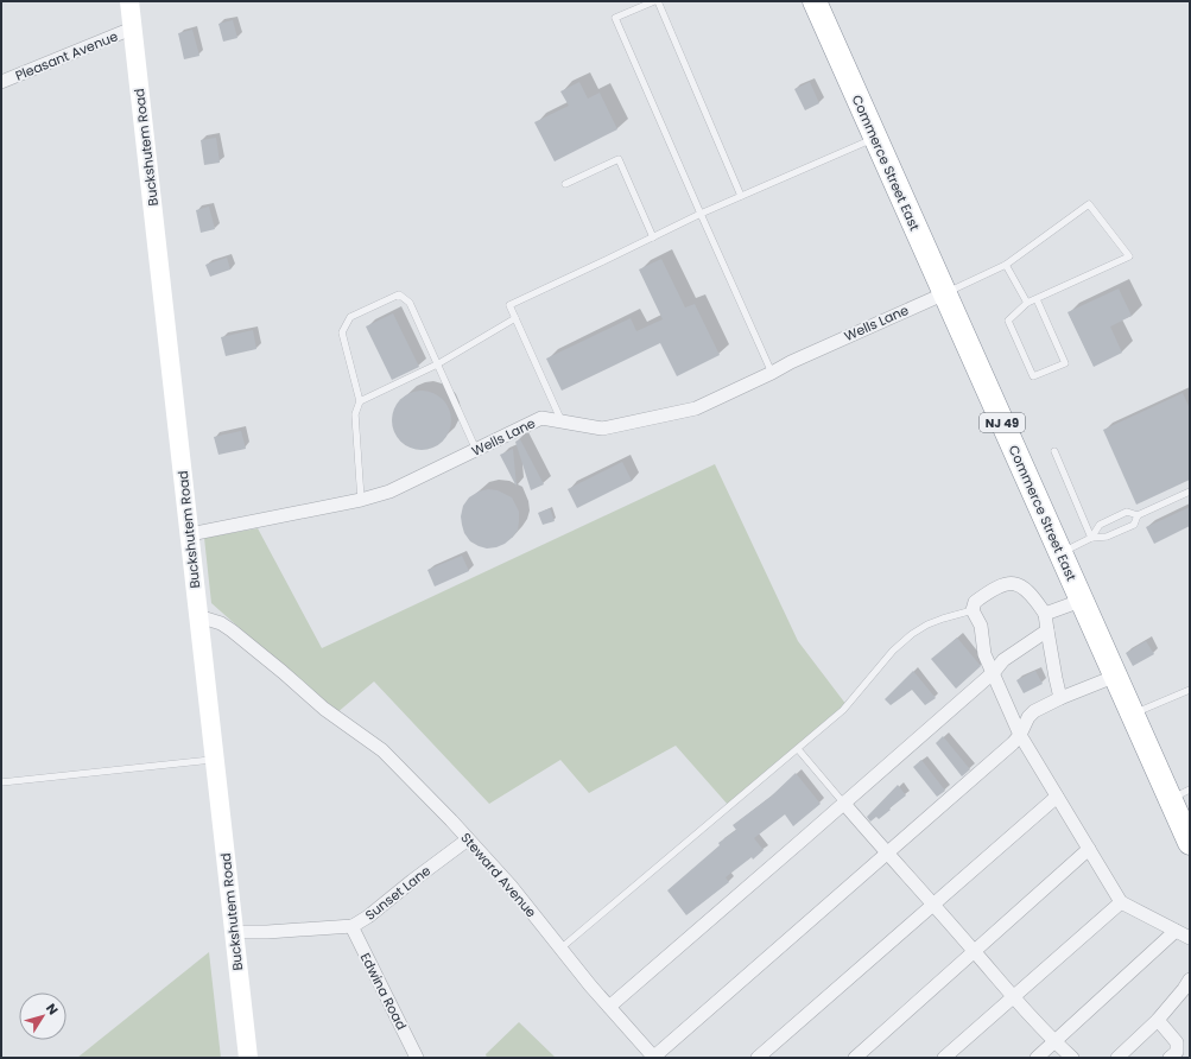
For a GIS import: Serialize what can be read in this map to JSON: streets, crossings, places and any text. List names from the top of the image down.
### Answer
{
  "streets": {
    "highway": ["Commerce Street East", "NJ 49"],
    "main road": ["Buckshutem Road"],
    "street": [
      "Pleasant Avenue",
      "Wells Lane",
      "Steward Avenue",
      "Sunset Lane",
      "Edwina Road"
    ]
  },
  "crossings": [
    ["Pleasant Avenue", "Buckshutem Road"],
    ["Buckshutem Road", "Wells Lane"],
    ["Buckshutem Road", "Steward Avenue"],
    ["Buckshutem Road", "Sunset Lane"],
    ["Commerce Street East", "Wells Lane"],
    ["Steward Avenue", "Sunset Lane"],
    ["Sunset Lane", "Edwina Road"]
  ],
  "north": "top right"
}
